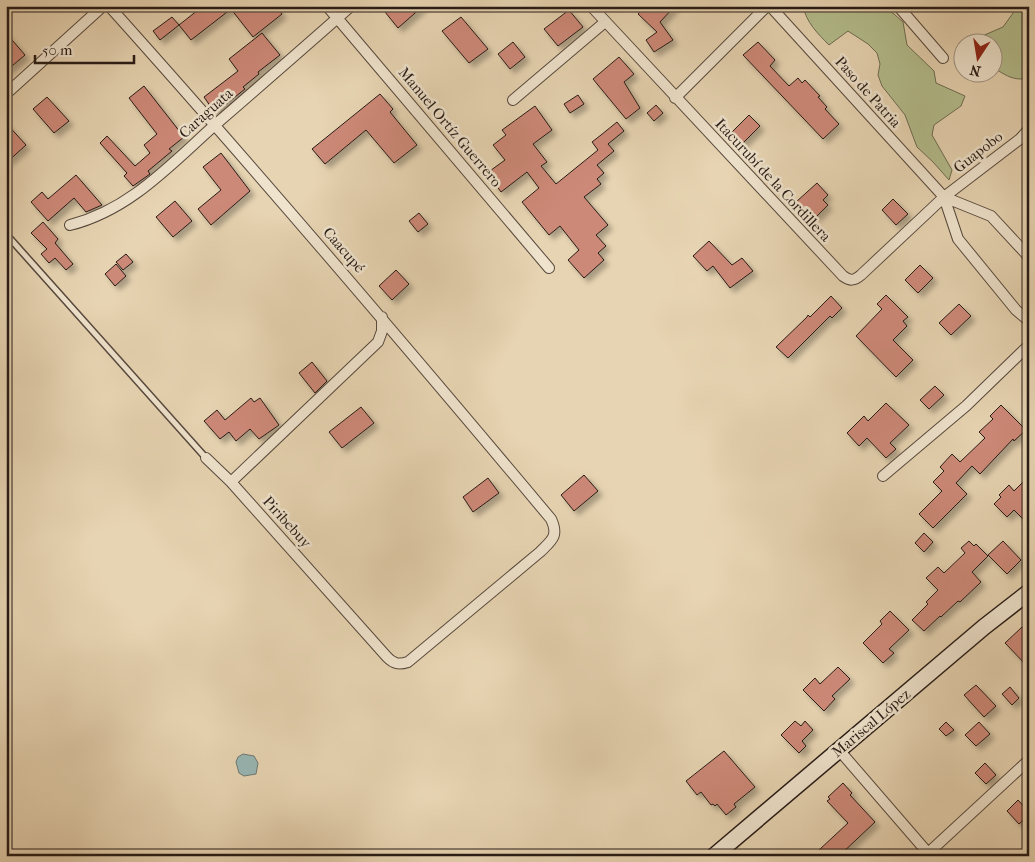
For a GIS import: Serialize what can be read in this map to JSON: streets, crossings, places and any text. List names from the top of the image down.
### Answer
{
  "streets": {
    "street": [
      "Paso de Patria",
      "Caraguata",
      "Manuel Ortíz Guerrero",
      "Guapobo",
      "Itacurubí de la Cordillera",
      "Caacupé",
      "Piribebuy",
      "Mariscal López"
    ]
  },
  "crossings": [
    ["Paso de Patria", "Guapobo"],
    ["Paso de Patria", "Itacurubí de la Cordillera"],
    ["Caraguata", "Manuel Ortíz Guerrero"],
    ["Caraguata", "Caacupé"],
    ["Guapobo", "Itacurubí de la Cordillera"],
    ["Caacupé", "Piribebuy"]
  ],
  "scale_bar": "50 m",
  "north": "bottom"
}
